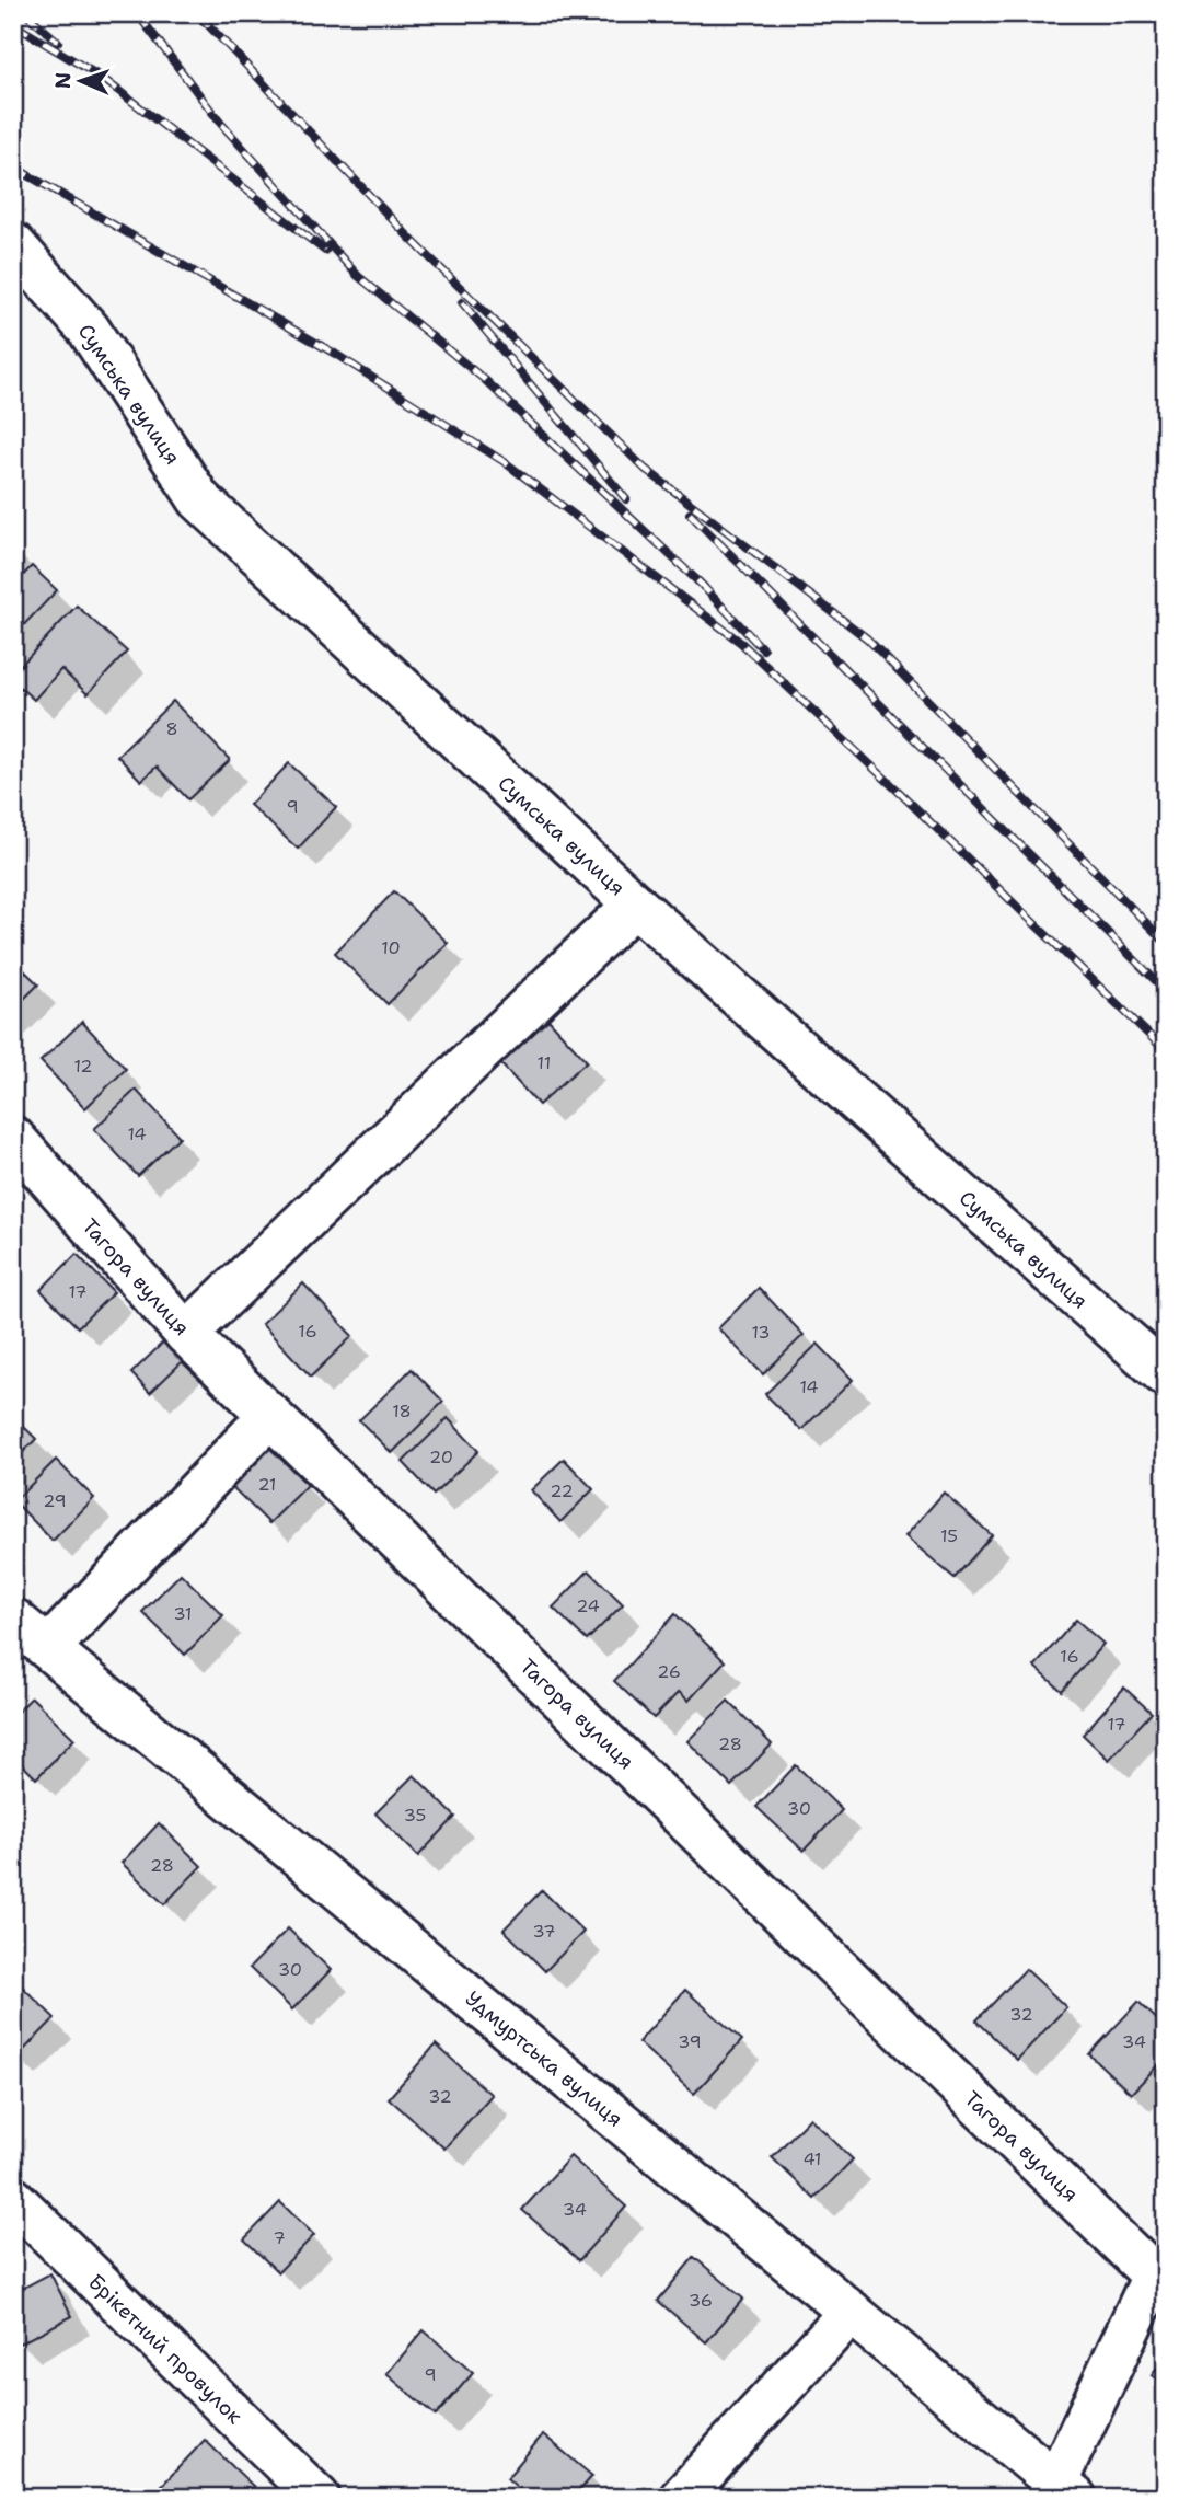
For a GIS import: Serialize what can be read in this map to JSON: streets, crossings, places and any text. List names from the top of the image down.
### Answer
{
  "streets": {
    "street": [
      "Сумська вулиця",
      "Тагора вулиця",
      "Удмуртська вулиця",
      "Брiкетний провулок"
    ]
  },
  "house_numbers": [
    "8",
    "9",
    "10",
    "11",
    "12",
    "14",
    "17",
    "16",
    "13",
    "14",
    "18",
    "20",
    "21",
    "22",
    "29",
    "15",
    "24",
    "31",
    "16",
    "26",
    "17",
    "28",
    "30",
    "35",
    "28",
    "37",
    "30",
    "32",
    "39",
    "34",
    "32",
    "41",
    "34",
    "7",
    "36",
    "9"
  ],
  "north": "left"
}
